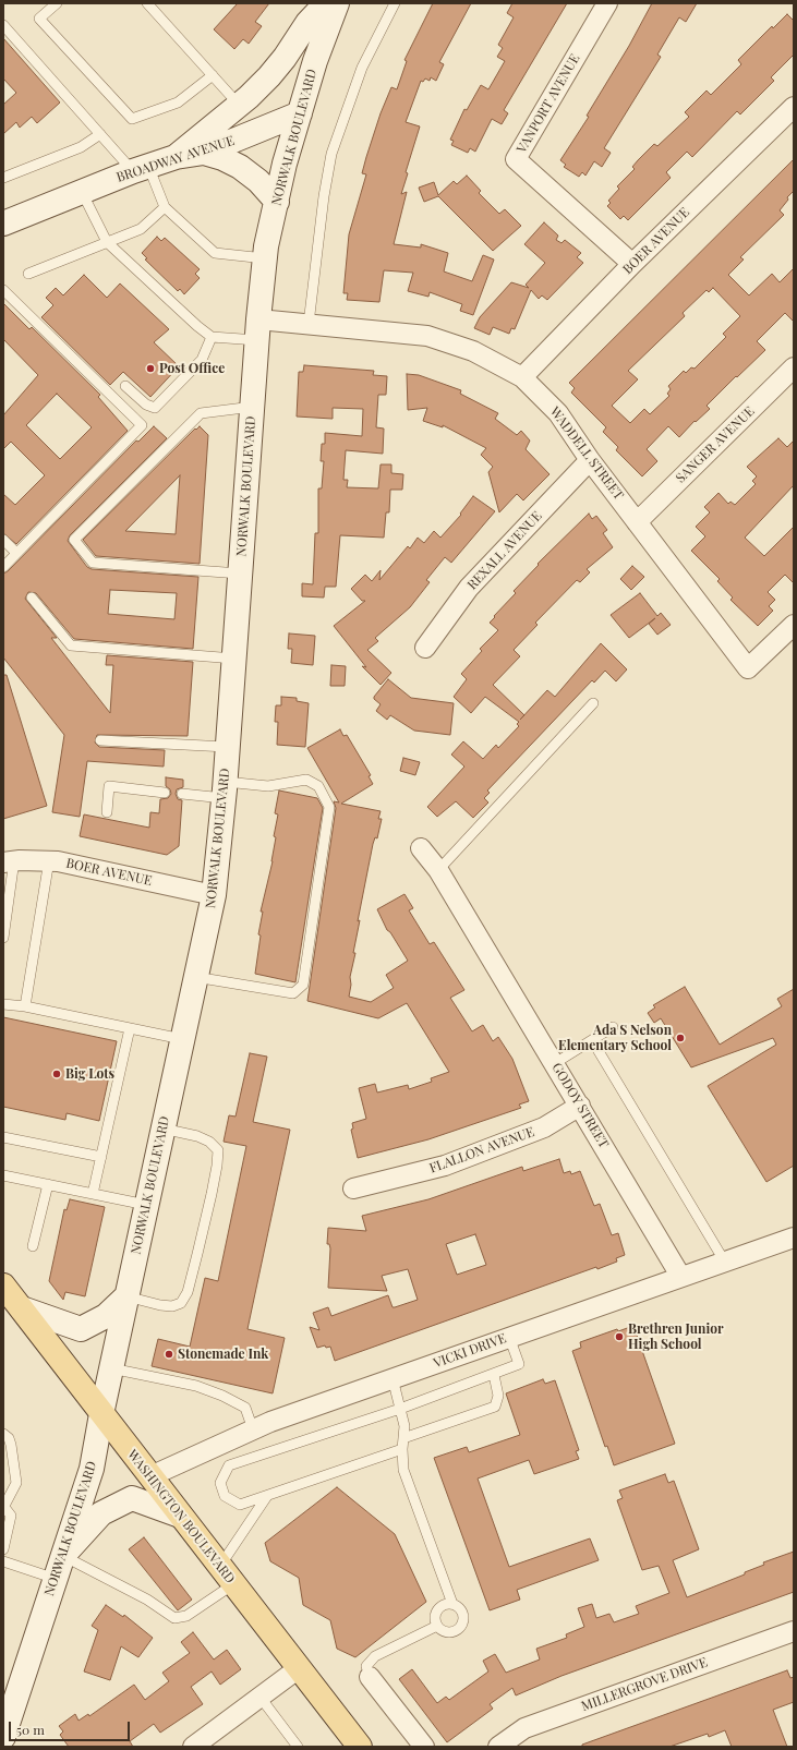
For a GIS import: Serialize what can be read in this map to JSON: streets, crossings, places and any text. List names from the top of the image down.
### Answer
{
  "streets": {
    "main road": ["NORWALK BOULEVARD", "BROADWAY AVENUE", "WASHINGTON BOULEVARD"],
    "street": [
      "VANPORT AVENUE",
      "BOER AVENUE",
      "SANGER AVENUE",
      "WADDELL STREET",
      "REXALL AVENUE",
      "GODOY STREET",
      "FLALLON AVENUE",
      "VICKI DRIVE",
      "MILLERGROVE DRIVE"
    ]
  },
  "crossings": [
    ["VANPORT AVENUE", "BOER AVENUE"],
    ["NORWALK BOULEVARD", "BROADWAY AVENUE"],
    ["NORWALK BOULEVARD", "BOER AVENUE"],
    ["NORWALK BOULEVARD", "WADDELL STREET"],
    ["NORWALK BOULEVARD", "WASHINGTON BOULEVARD"],
    ["BOER AVENUE", "WADDELL STREET"],
    ["SANGER AVENUE", "WADDELL STREET"],
    ["WADDELL STREET", "REXALL AVENUE"],
    ["GODOY STREET", "FLALLON AVENUE"],
    ["GODOY STREET", "VICKI DRIVE"],
    ["VICKI DRIVE", "WASHINGTON BOULEVARD"]
  ],
  "places": [
    "Post Office",
    "Ada S Nelson Elementary School",
    "Big Lots",
    "Brethren Junior High School",
    "Stonemade Ink"
  ],
  "scale_bar": "50 m"
}
